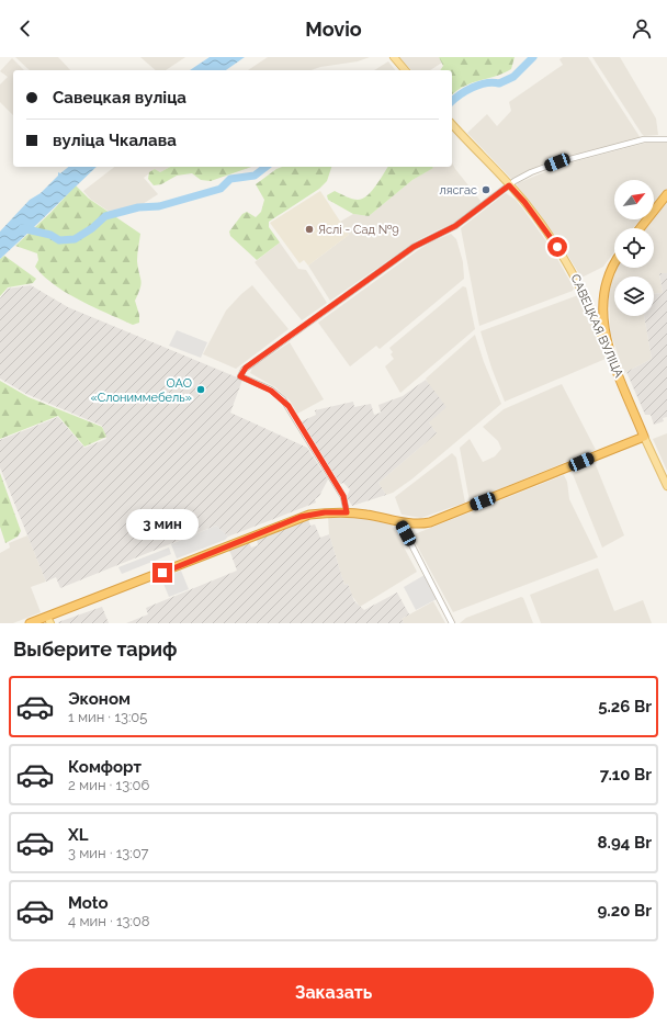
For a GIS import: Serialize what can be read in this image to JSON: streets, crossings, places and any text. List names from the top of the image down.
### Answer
{
  "streets": {
    "highway": ["САВЕЦКАЯ ВУЛІЦА"]
  },
  "places": ["лясгас", "Яслі - Сад №9", "ОАО «Слониммебель»"],
  "north": "top right",
  "page": {
    "header": "Movio",
    "banner": ["Савецкая вуліца", "вуліца Чкалава"],
    "bubble": "3 мин",
    "heading": "Выберите тариф",
    "list": [
      {
        "name": "Эконом",
        "note": "1 мин · 13:05",
        "value": "5.26 Br"
      },
      {
        "name": "Комфорт",
        "note": "2 мин · 13:06",
        "value": "7.10 Br"
      },
      {
        "name": "XL",
        "note": "3 мин · 13:07",
        "value": "8.94 Br"
      },
      {
        "name": "Moto",
        "note": "4 мин · 13:08",
        "value": "9.20 Br"
      }
    ],
    "buttons": "Заказать"
  }
}
